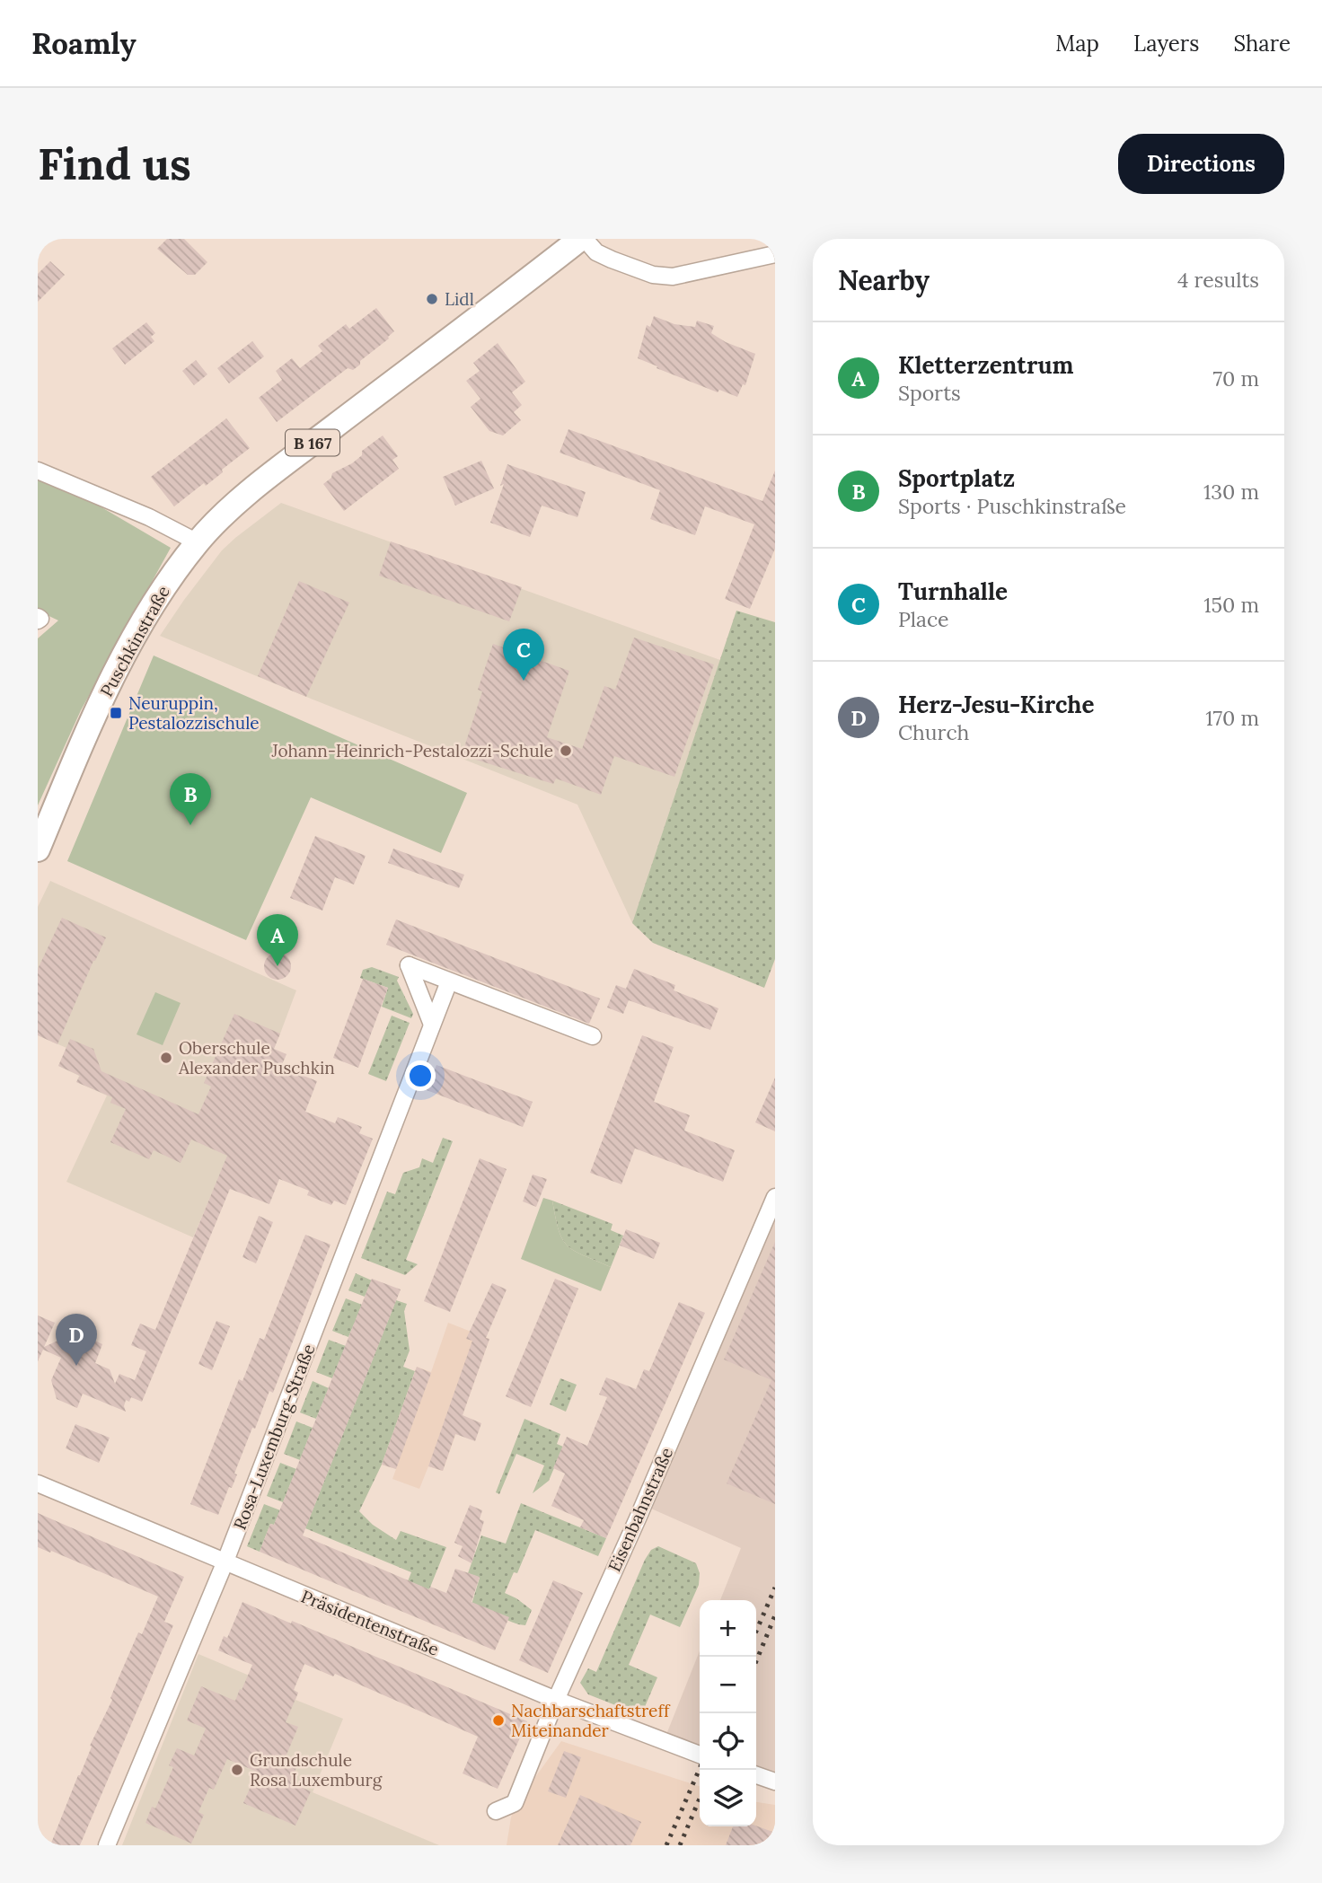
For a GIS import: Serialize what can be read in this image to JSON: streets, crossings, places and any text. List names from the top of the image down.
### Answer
{
  "streets": {
    "main road": ["B 167", "Puschkinstraße"],
    "street": ["Rosa-Luxemburg-Straße", "Eisenbahnstraße", "Präsidentenstraße"]
  },
  "crossings": [
    ["B 167", "Puschkinstraße"],
    ["Rosa-Luxemburg-Straße", "Präsidentenstraße"],
    ["Eisenbahnstraße", "Präsidentenstraße"]
  ],
  "places": {
    "other": [
      "Lidl",
      "Johann-Heinrich-Pestalozzi-Schule",
      "Oberschule Alexander Puschkin",
      "Nachbarschaftstreff Miteinander",
      "Grundschule Rosa Luxemburg"
    ],
    "transit": ["Neuruppin, Pestalozzischule"]
  },
  "page": {
    "header": "Roamly",
    "nav": ["Map", "Layers", "Share"],
    "buttons": "Directions",
    "title": "Find us",
    "heading": ["Nearby", "4 results"],
    "list": [
      {
        "mark": "A",
        "name": "Kletterzentrum",
        "note": "Sports",
        "value": "70 m"
      },
      {
        "mark": "B",
        "name": "Sportplatz",
        "note": "Sports · Puschkinstraße",
        "value": "130 m"
      },
      {
        "mark": "C",
        "name": "Turnhalle",
        "note": "Place",
        "value": "150 m"
      },
      {
        "mark": "D",
        "name": "Herz-Jesu-Kirche",
        "note": "Church",
        "value": "170 m"
      }
    ],
    "pins": [
      "C",
      "B",
      "A",
      "D"
    ],
    "map_buttons": ["+", "−"]
  }
}
